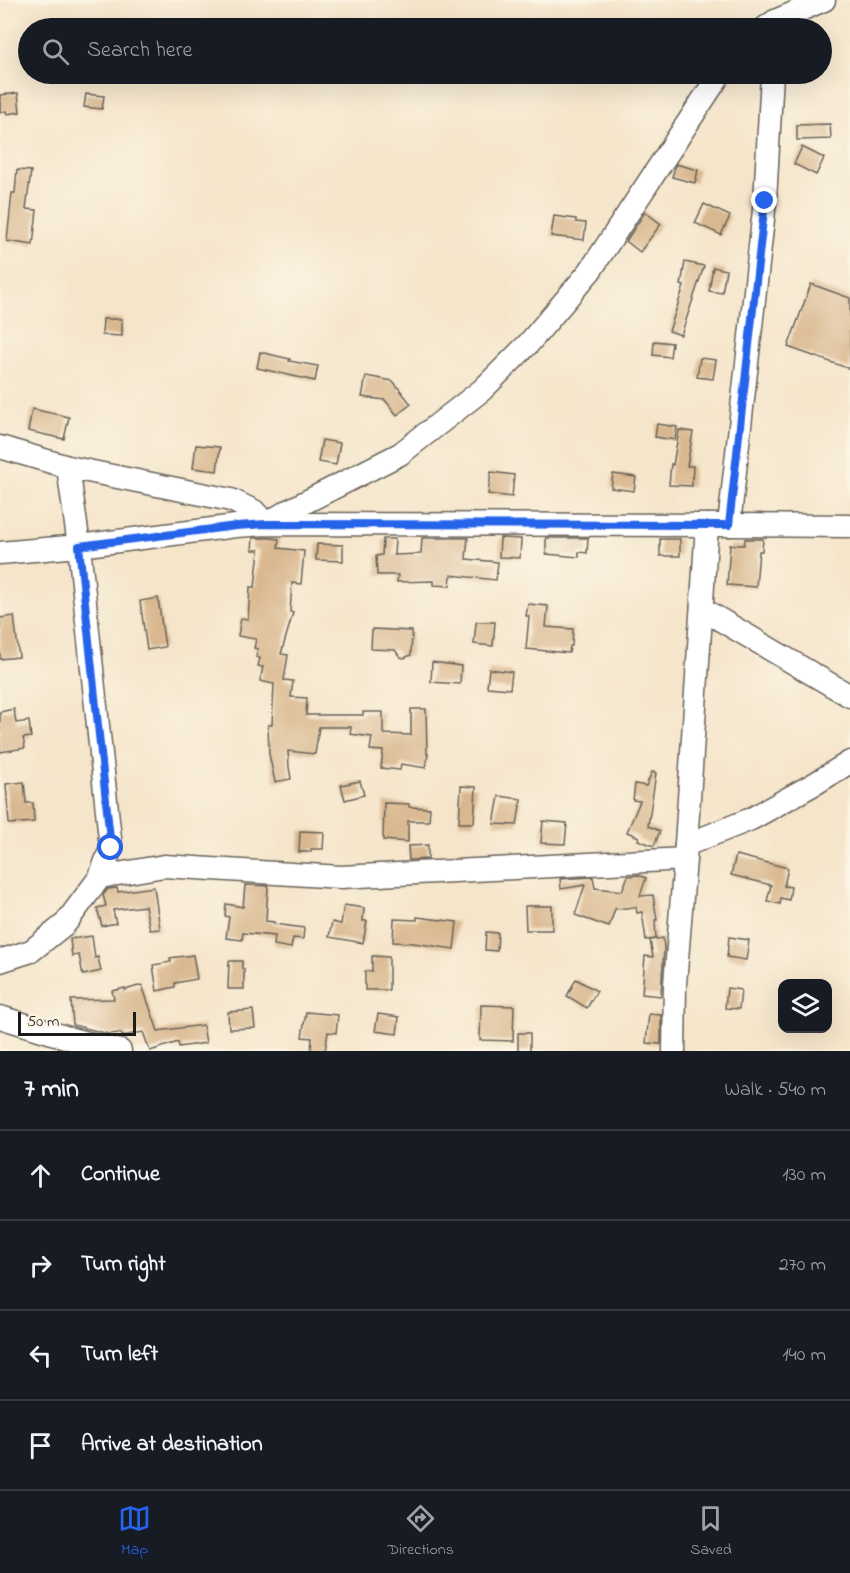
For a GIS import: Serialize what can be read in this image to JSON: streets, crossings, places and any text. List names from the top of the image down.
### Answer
{
  "scale_bar": "50 m",
  "page": {
    "search": "Search here",
    "scale": "50 m",
    "heading": ["7 min", "Walk · 540 m"],
    "list": [
      ["Continue", "130 m"],
      ["Turn right", "270 m"],
      ["Turn left", "140 m"],
      "Arrive at destination"
    ],
    "nav": ["Map", "Directions", "Saved"]
  }
}
